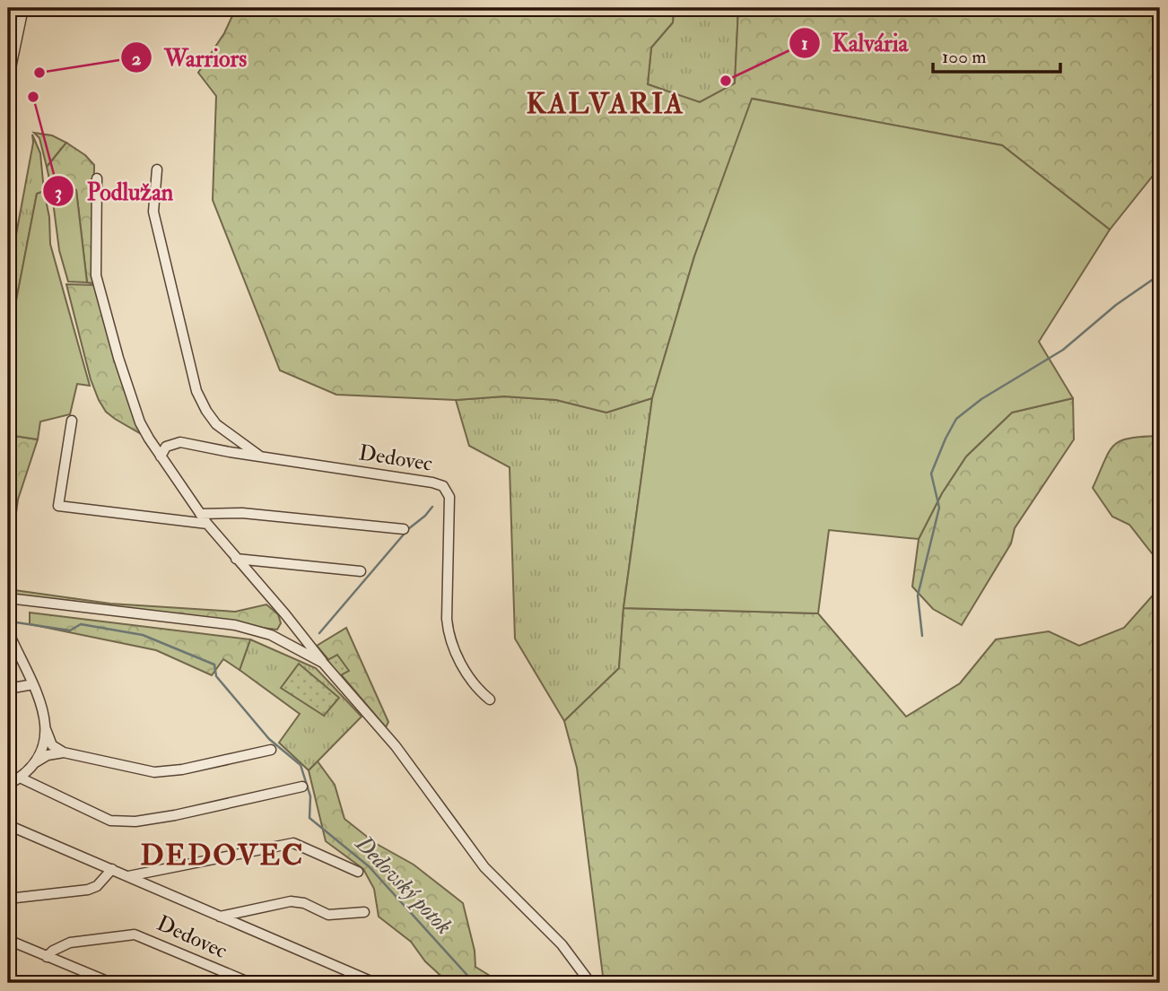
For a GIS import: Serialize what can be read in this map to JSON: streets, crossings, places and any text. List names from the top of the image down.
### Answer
{
  "streets": {
    "street": ["Dedovec"]
  },
  "districts": ["KALVARIA", "DEDOVEC"],
  "water": ["Dedovský potok"],
  "places": ["Warriors", "Kalvária", "Podlužan"],
  "scale_bar": "100 m"
}
